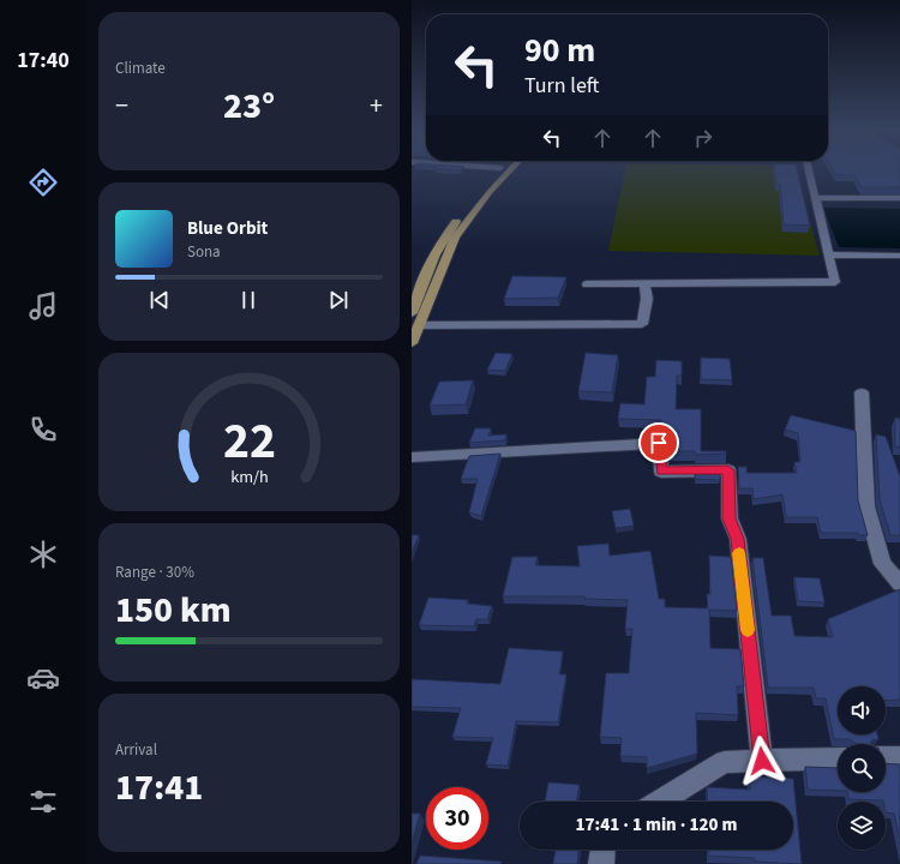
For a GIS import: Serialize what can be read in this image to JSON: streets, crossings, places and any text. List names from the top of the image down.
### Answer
{
  "page": {
    "tabs": "17:40",
    "tile": [
      "Climate",
      ["Range · 30%", "150 km"],
      ["Arrival", "17:41"]
    ],
    "turn": ["90 m", "Turn left"],
    "heat": ["−", "23°", "+"],
    "song": ["Blue Orbit", "Sona"],
    "limit": "30",
    "trip": "17:41 · 1 min · 120 m",
    "gauge": ["22", "km/h"]
  }
}
